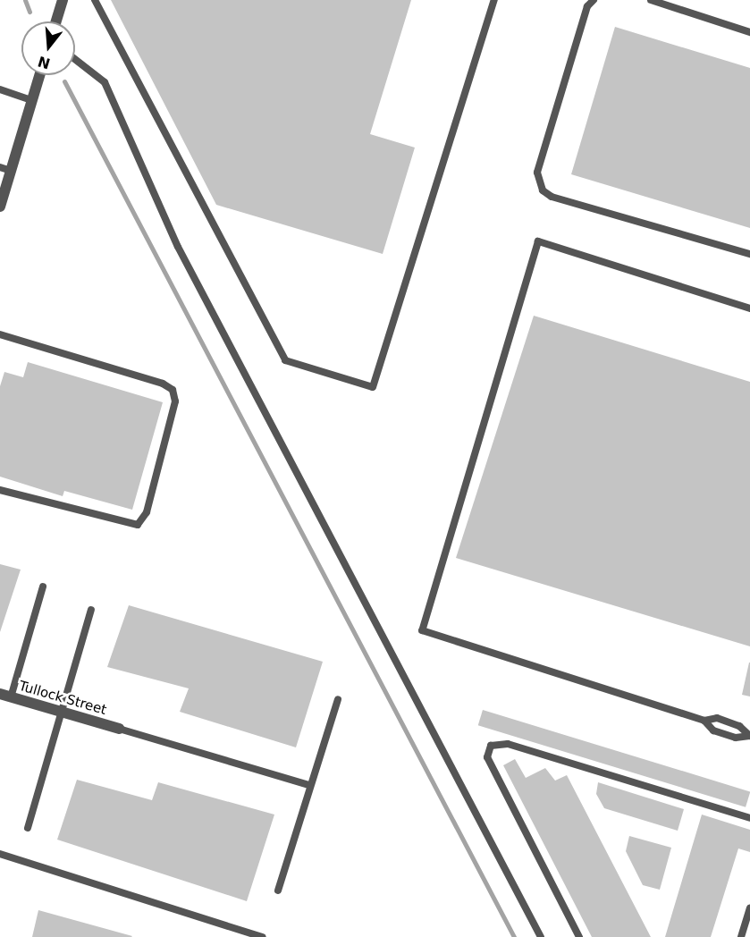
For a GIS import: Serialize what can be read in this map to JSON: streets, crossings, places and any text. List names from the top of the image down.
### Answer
{
  "streets": {
    "street": ["Tullock Street"]
  },
  "north": "bottom"
}
